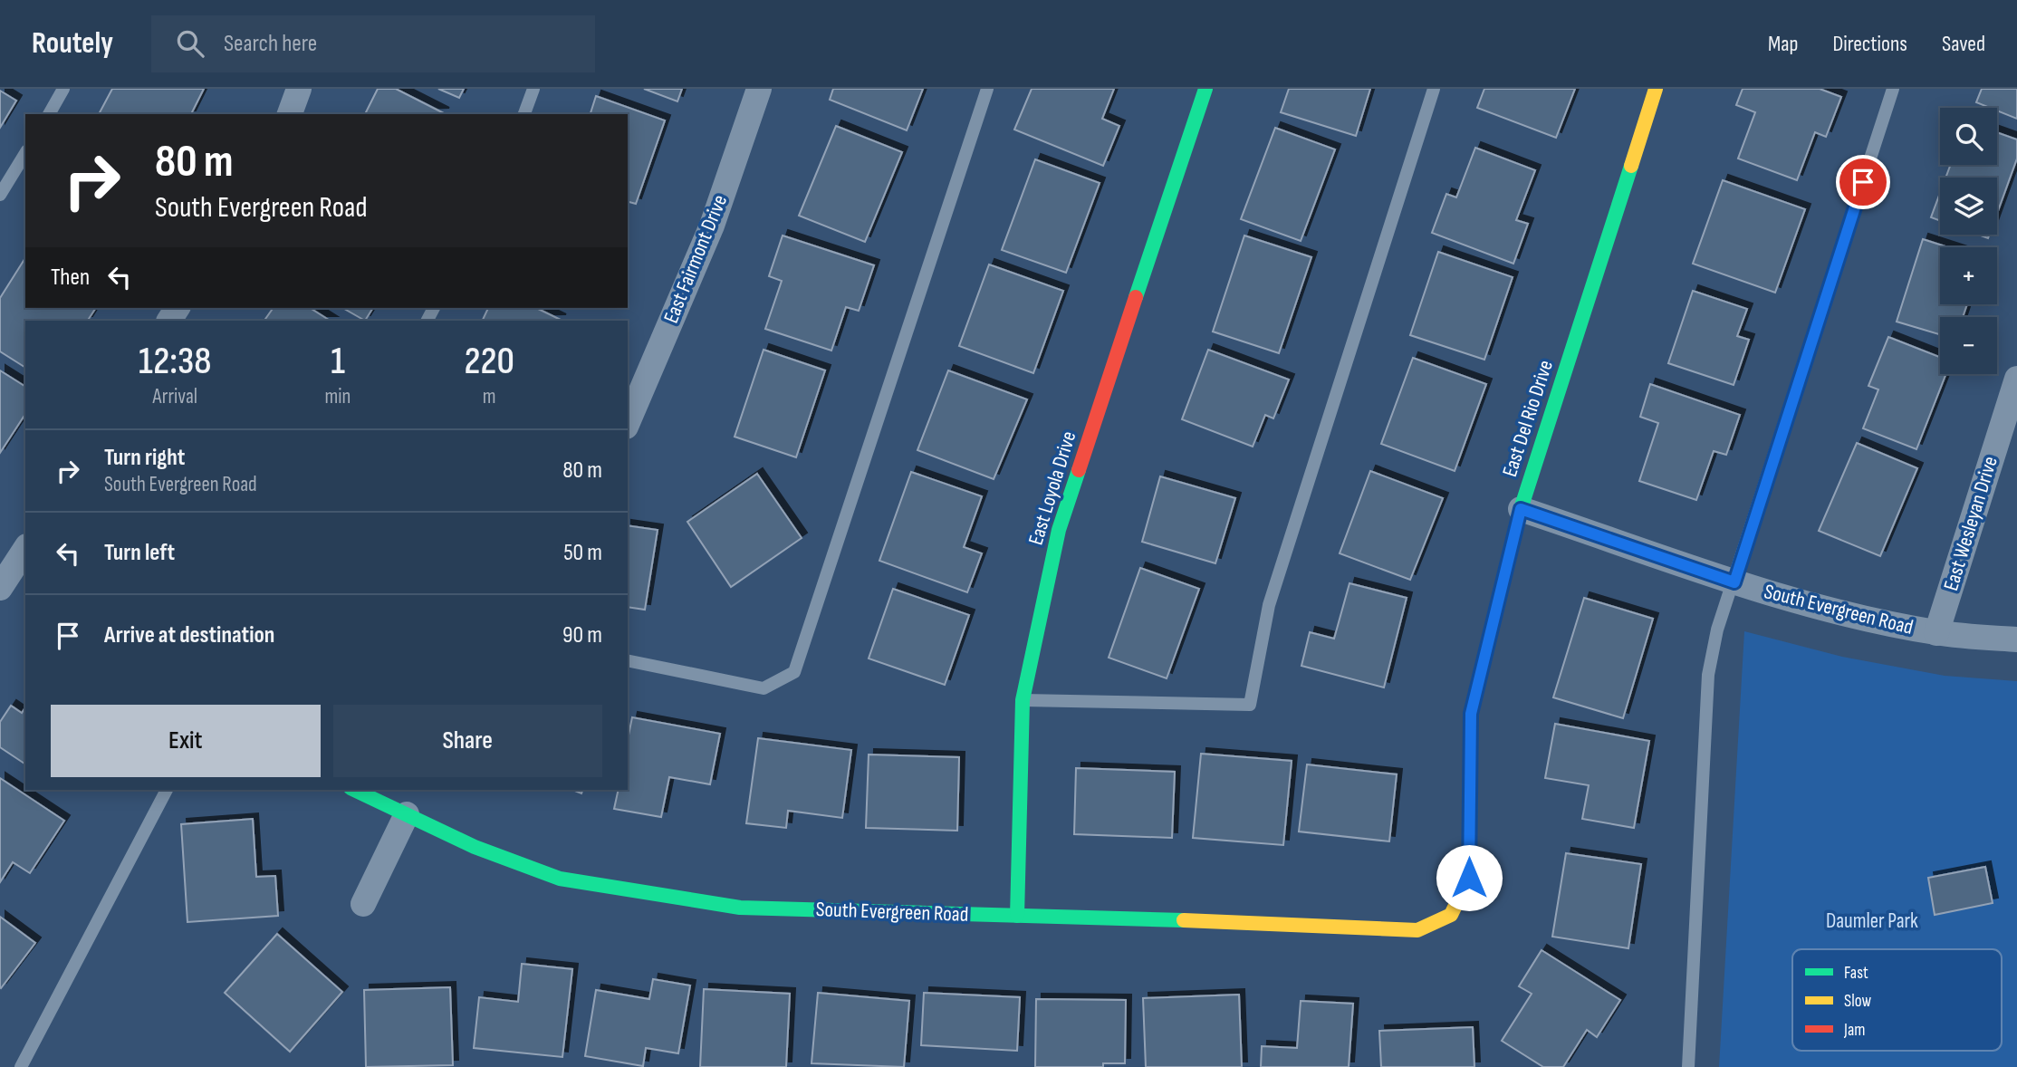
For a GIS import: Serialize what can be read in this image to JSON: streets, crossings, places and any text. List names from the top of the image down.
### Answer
{
  "streets": {
    "street": [
      "East Fairmont Drive",
      "East Del Rio Drive",
      "East Loyola Drive",
      "East Wesleyan Drive",
      "South Evergreen Road"
    ]
  },
  "crossings": [
    ["East Del Rio Drive", "South Evergreen Road"],
    ["East Loyola Drive", "South Evergreen Road"],
    ["East Wesleyan Drive", "South Evergreen Road"]
  ],
  "parks": ["Daumler Park"],
  "legend": ["Fast", "Slow", "Jam"],
  "page": {
    "header": "Routely",
    "search": "Search here",
    "nav": ["Map", "Directions", "Saved"],
    "map_buttons": ["+", "−"],
    "turn": ["80 m", "South Evergreen Road"],
    "then": "Then",
    "eta": [
      "12:38",
      "Arrival",
      "1",
      "min",
      "220",
      "m"
    ],
    "list": [
      {
        "name": "Turn right",
        "note": "South Evergreen Road",
        "value": "80 m"
      },
      {
        "name": "Turn left",
        "value": "50 m"
      },
      {
        "name": "Arrive at destination",
        "value": "90 m"
      }
    ],
    "buttons": ["Exit", "Share"]
  }
}
